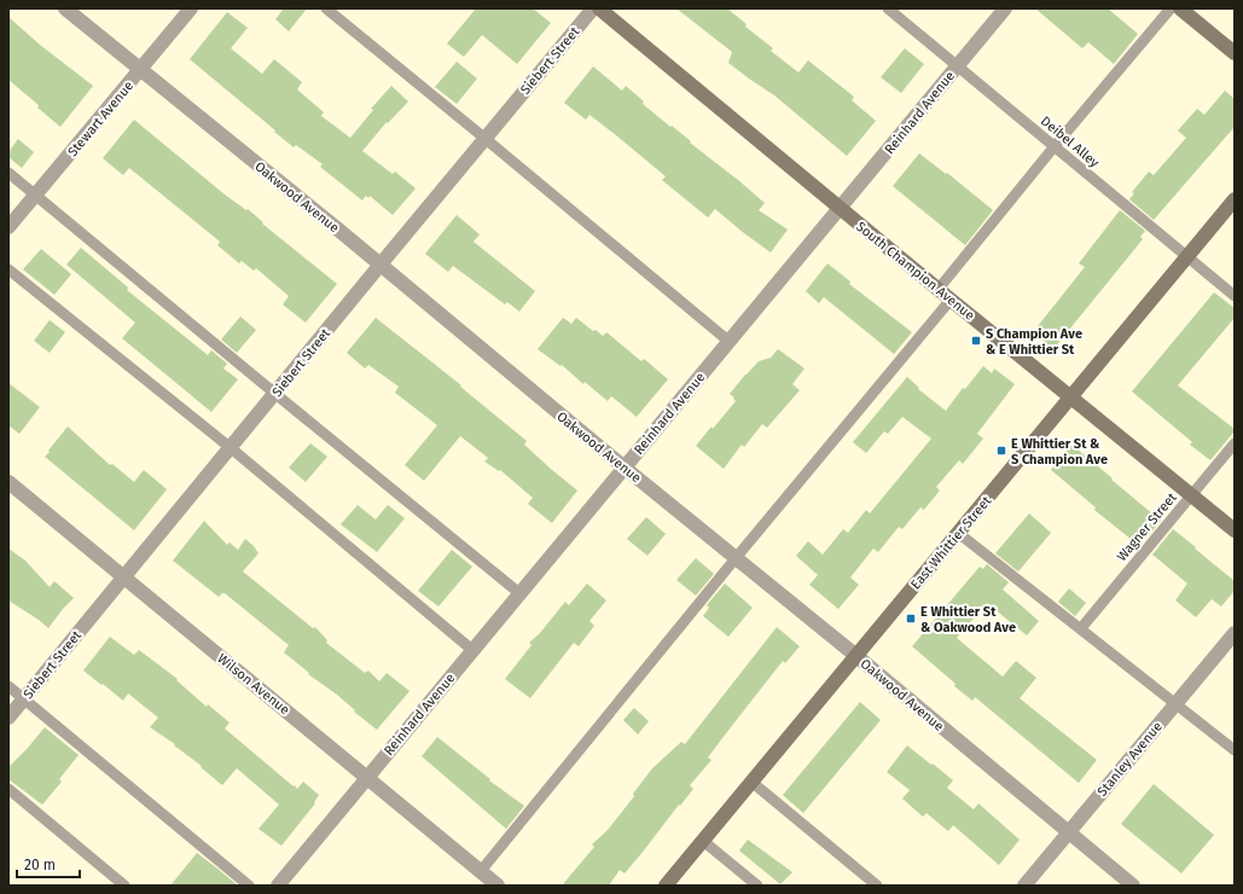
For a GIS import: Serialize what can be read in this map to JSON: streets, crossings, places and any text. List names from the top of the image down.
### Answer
{
  "streets": {
    "street": [
      "Siebert Street",
      "Reinhard Avenue",
      "Stewart Avenue",
      "Oakwood Avenue",
      "South Champion Avenue",
      "East Whittier Street",
      "Wilson Avenue",
      "Stanley Avenue"
    ],
    "lane": ["Deibel Alley", "Wagner Street"]
  },
  "crossings": [
    ["Siebert Street", "Oakwood Avenue"],
    ["Siebert Street", "Wilson Avenue"],
    ["Reinhard Avenue", "Deibel Alley"],
    ["Reinhard Avenue", "Oakwood Avenue"],
    ["Reinhard Avenue", "South Champion Avenue"],
    ["Reinhard Avenue", "Wilson Avenue"],
    ["Stewart Avenue", "Oakwood Avenue"],
    ["Deibel Alley", "East Whittier Street"],
    ["Oakwood Avenue", "East Whittier Street"],
    ["Oakwood Avenue", "Stanley Avenue"],
    ["South Champion Avenue", "Wagner Street"],
    ["South Champion Avenue", "East Whittier Street"]
  ],
  "places": {
    "transit": ["S Champion Ave & E Whittier St", "E Whittier St & S Champion Ave", "E Whittier St & Oakwood Ave"]
  },
  "scale_bar": "20 m"
}
